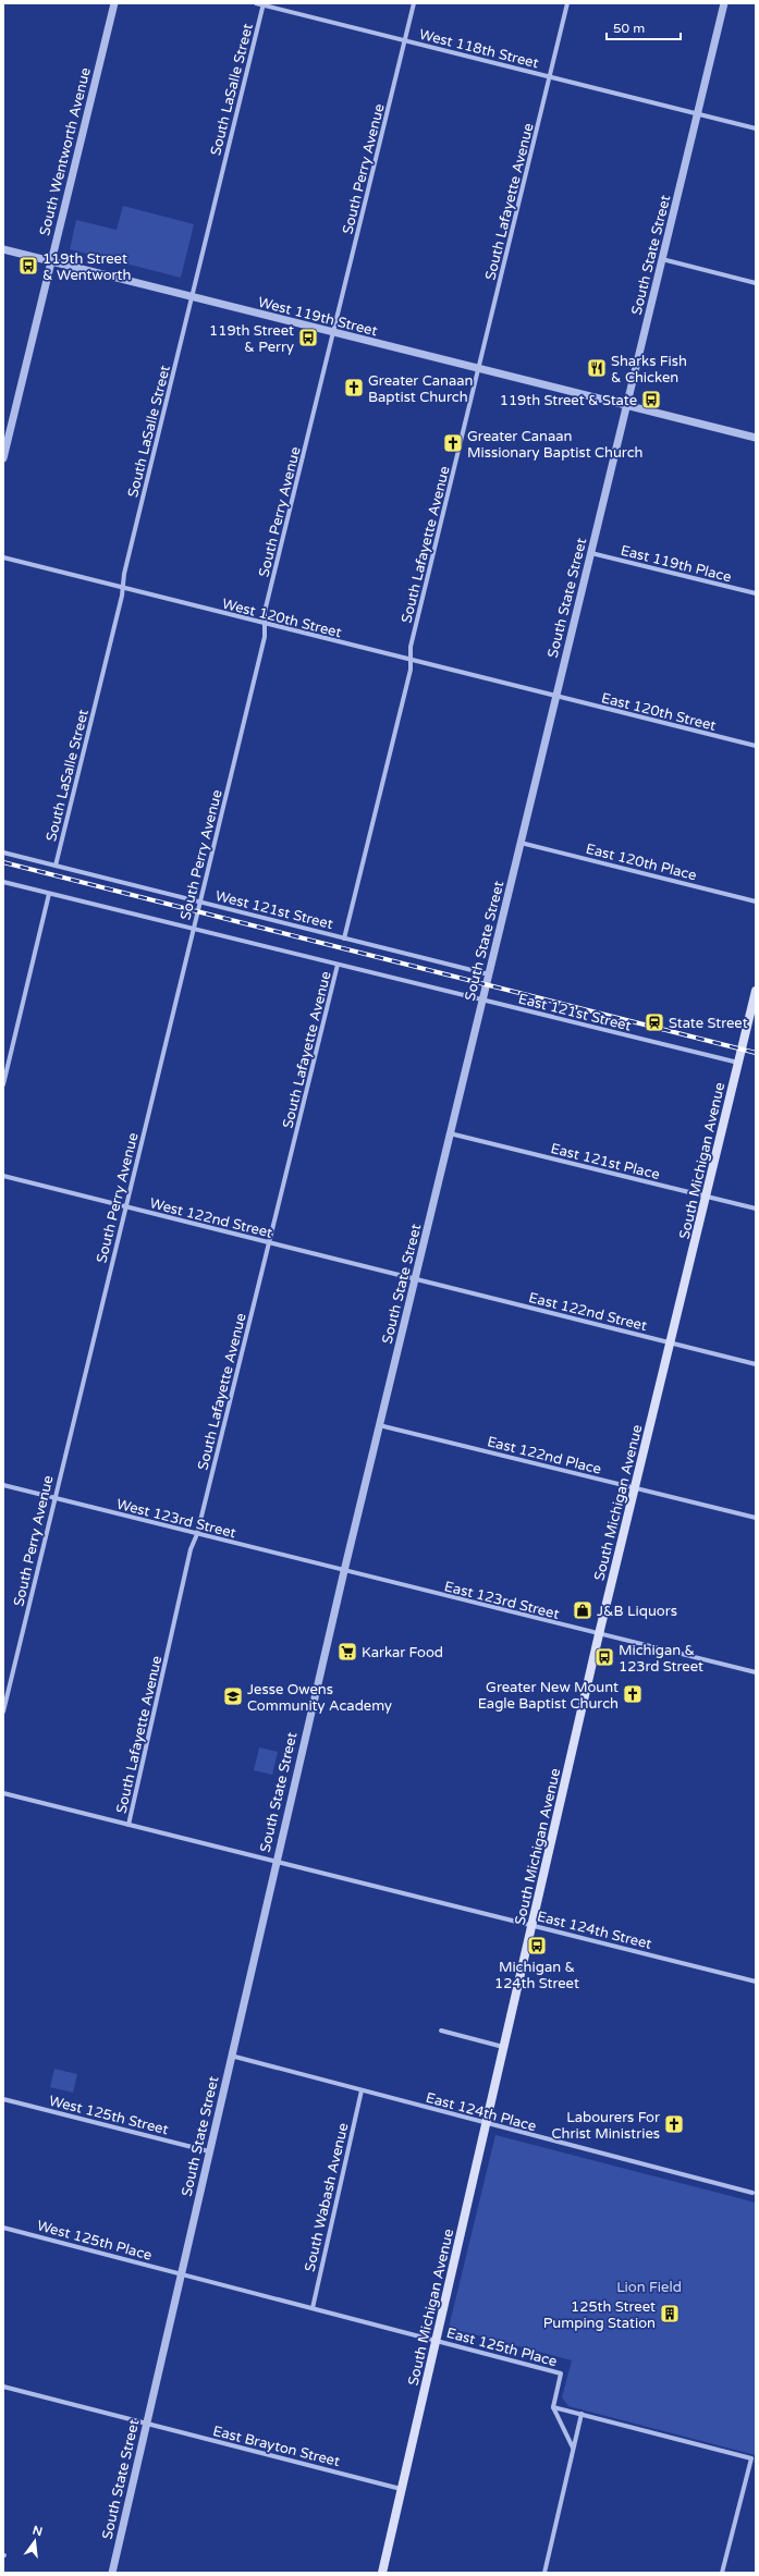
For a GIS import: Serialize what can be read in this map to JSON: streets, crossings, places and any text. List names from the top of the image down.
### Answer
{
  "streets": {
    "main road": ["South Michigan Avenue"],
    "street": [
      "West 118th Street",
      "South LaSalle Street",
      "South Wentworth Avenue",
      "South Perry Avenue",
      "South Lafayette Avenue",
      "South State Street",
      "West 119th Street",
      "East 119th Place",
      "West 120th Street",
      "East 120th Street",
      "East 120th Place",
      "West 121st Street",
      "East 121st Street",
      "East 121st Place",
      "West 122nd Street",
      "East 122nd Street",
      "East 122nd Place",
      "West 123rd Street",
      "East 123rd Street",
      "East 124th Street",
      "East 124th Place",
      "West 125th Street",
      "South Wabash Avenue",
      "West 125th Place",
      "East 125th Place",
      "East Brayton Street"
    ]
  },
  "crossings": [
    ["West 118th Street", "South LaSalle Street"],
    ["West 118th Street", "South Perry Avenue"],
    ["West 118th Street", "South Lafayette Avenue"],
    ["West 118th Street", "South State Street"],
    ["South LaSalle Street", "West 119th Street"],
    ["South LaSalle Street", "West 120th Street"],
    ["South LaSalle Street", "West 121st Street"],
    ["South Wentworth Avenue", "West 119th Street"],
    ["South Perry Avenue", "West 119th Street"],
    ["South Perry Avenue", "West 120th Street"],
    ["South Perry Avenue", "West 121st Street"],
    ["South Perry Avenue", "West 122nd Street"],
    ["South Perry Avenue", "West 123rd Street"],
    ["South Lafayette Avenue", "West 119th Street"],
    ["South Lafayette Avenue", "West 120th Street"],
    ["South Lafayette Avenue", "West 121st Street"],
    ["South Lafayette Avenue", "West 122nd Street"],
    ["South Lafayette Avenue", "West 123rd Street"],
    ["South Lafayette Avenue", "East 124th Street"],
    ["South State Street", "West 119th Street"],
    ["South State Street", "East 119th Place"],
    ["South State Street", "West 120th Street"],
    ["South State Street", "East 120th Street"],
    ["South State Street", "East 120th Place"],
    ["South State Street", "West 121st Street"],
    ["South State Street", "East 121st Street"],
    ["South State Street", "East 121st Place"],
    ["South State Street", "West 122nd Street"],
    ["South State Street", "East 122nd Street"],
    ["South State Street", "East 122nd Place"],
    ["South State Street", "West 123rd Street"],
    ["South State Street", "East 123rd Street"],
    ["South State Street", "East 124th Street"],
    ["South State Street", "East 124th Place"],
    ["South State Street", "West 125th Street"],
    ["South State Street", "West 125th Place"],
    ["South State Street", "East 125th Place"],
    ["South State Street", "East Brayton Street"],
    ["West 120th Street", "East 120th Street"],
    ["East 121st Street", "South Michigan Avenue"],
    ["East 121st Place", "South Michigan Avenue"],
    ["South Michigan Avenue", "East 122nd Street"],
    ["South Michigan Avenue", "East 122nd Place"],
    ["South Michigan Avenue", "East 123rd Street"],
    ["South Michigan Avenue", "East 124th Street"],
    ["South Michigan Avenue", "East 124th Place"],
    ["South Michigan Avenue", "East 125th Place"],
    ["South Michigan Avenue", "East Brayton Street"],
    ["West 122nd Street", "East 122nd Street"],
    ["West 123rd Street", "East 123rd Street"],
    ["East 124th Place", "South Wabash Avenue"],
    ["South Wabash Avenue", "East 125th Place"],
    ["West 125th Place", "East 125th Place"]
  ],
  "parks": ["Lion Field"],
  "places": {
    "bus stop": [
      "119th Street & Wentworth",
      "119th Street & Perry",
      "119th Street & State",
      "Michigan & 123rd Street",
      "Michigan & 124th Street"
    ],
    "restaurant": ["Sharks Fish & Chicken"],
    "church": [
      "Greater Canaan Baptist Church",
      "Greater Canaan Missionary Baptist Church",
      "Greater New Mount Eagle Baptist Church",
      "Labourers For Christ Ministries"
    ],
    "station": ["State Street"],
    "shop": ["J&B Liquors"],
    "supermarket": ["Karkar Food"],
    "school or university": ["Jesse Owens Community Academy"],
    "building": ["125th Street Pumping Station"]
  },
  "scale_bar": "50 m",
  "north": "top"
}
